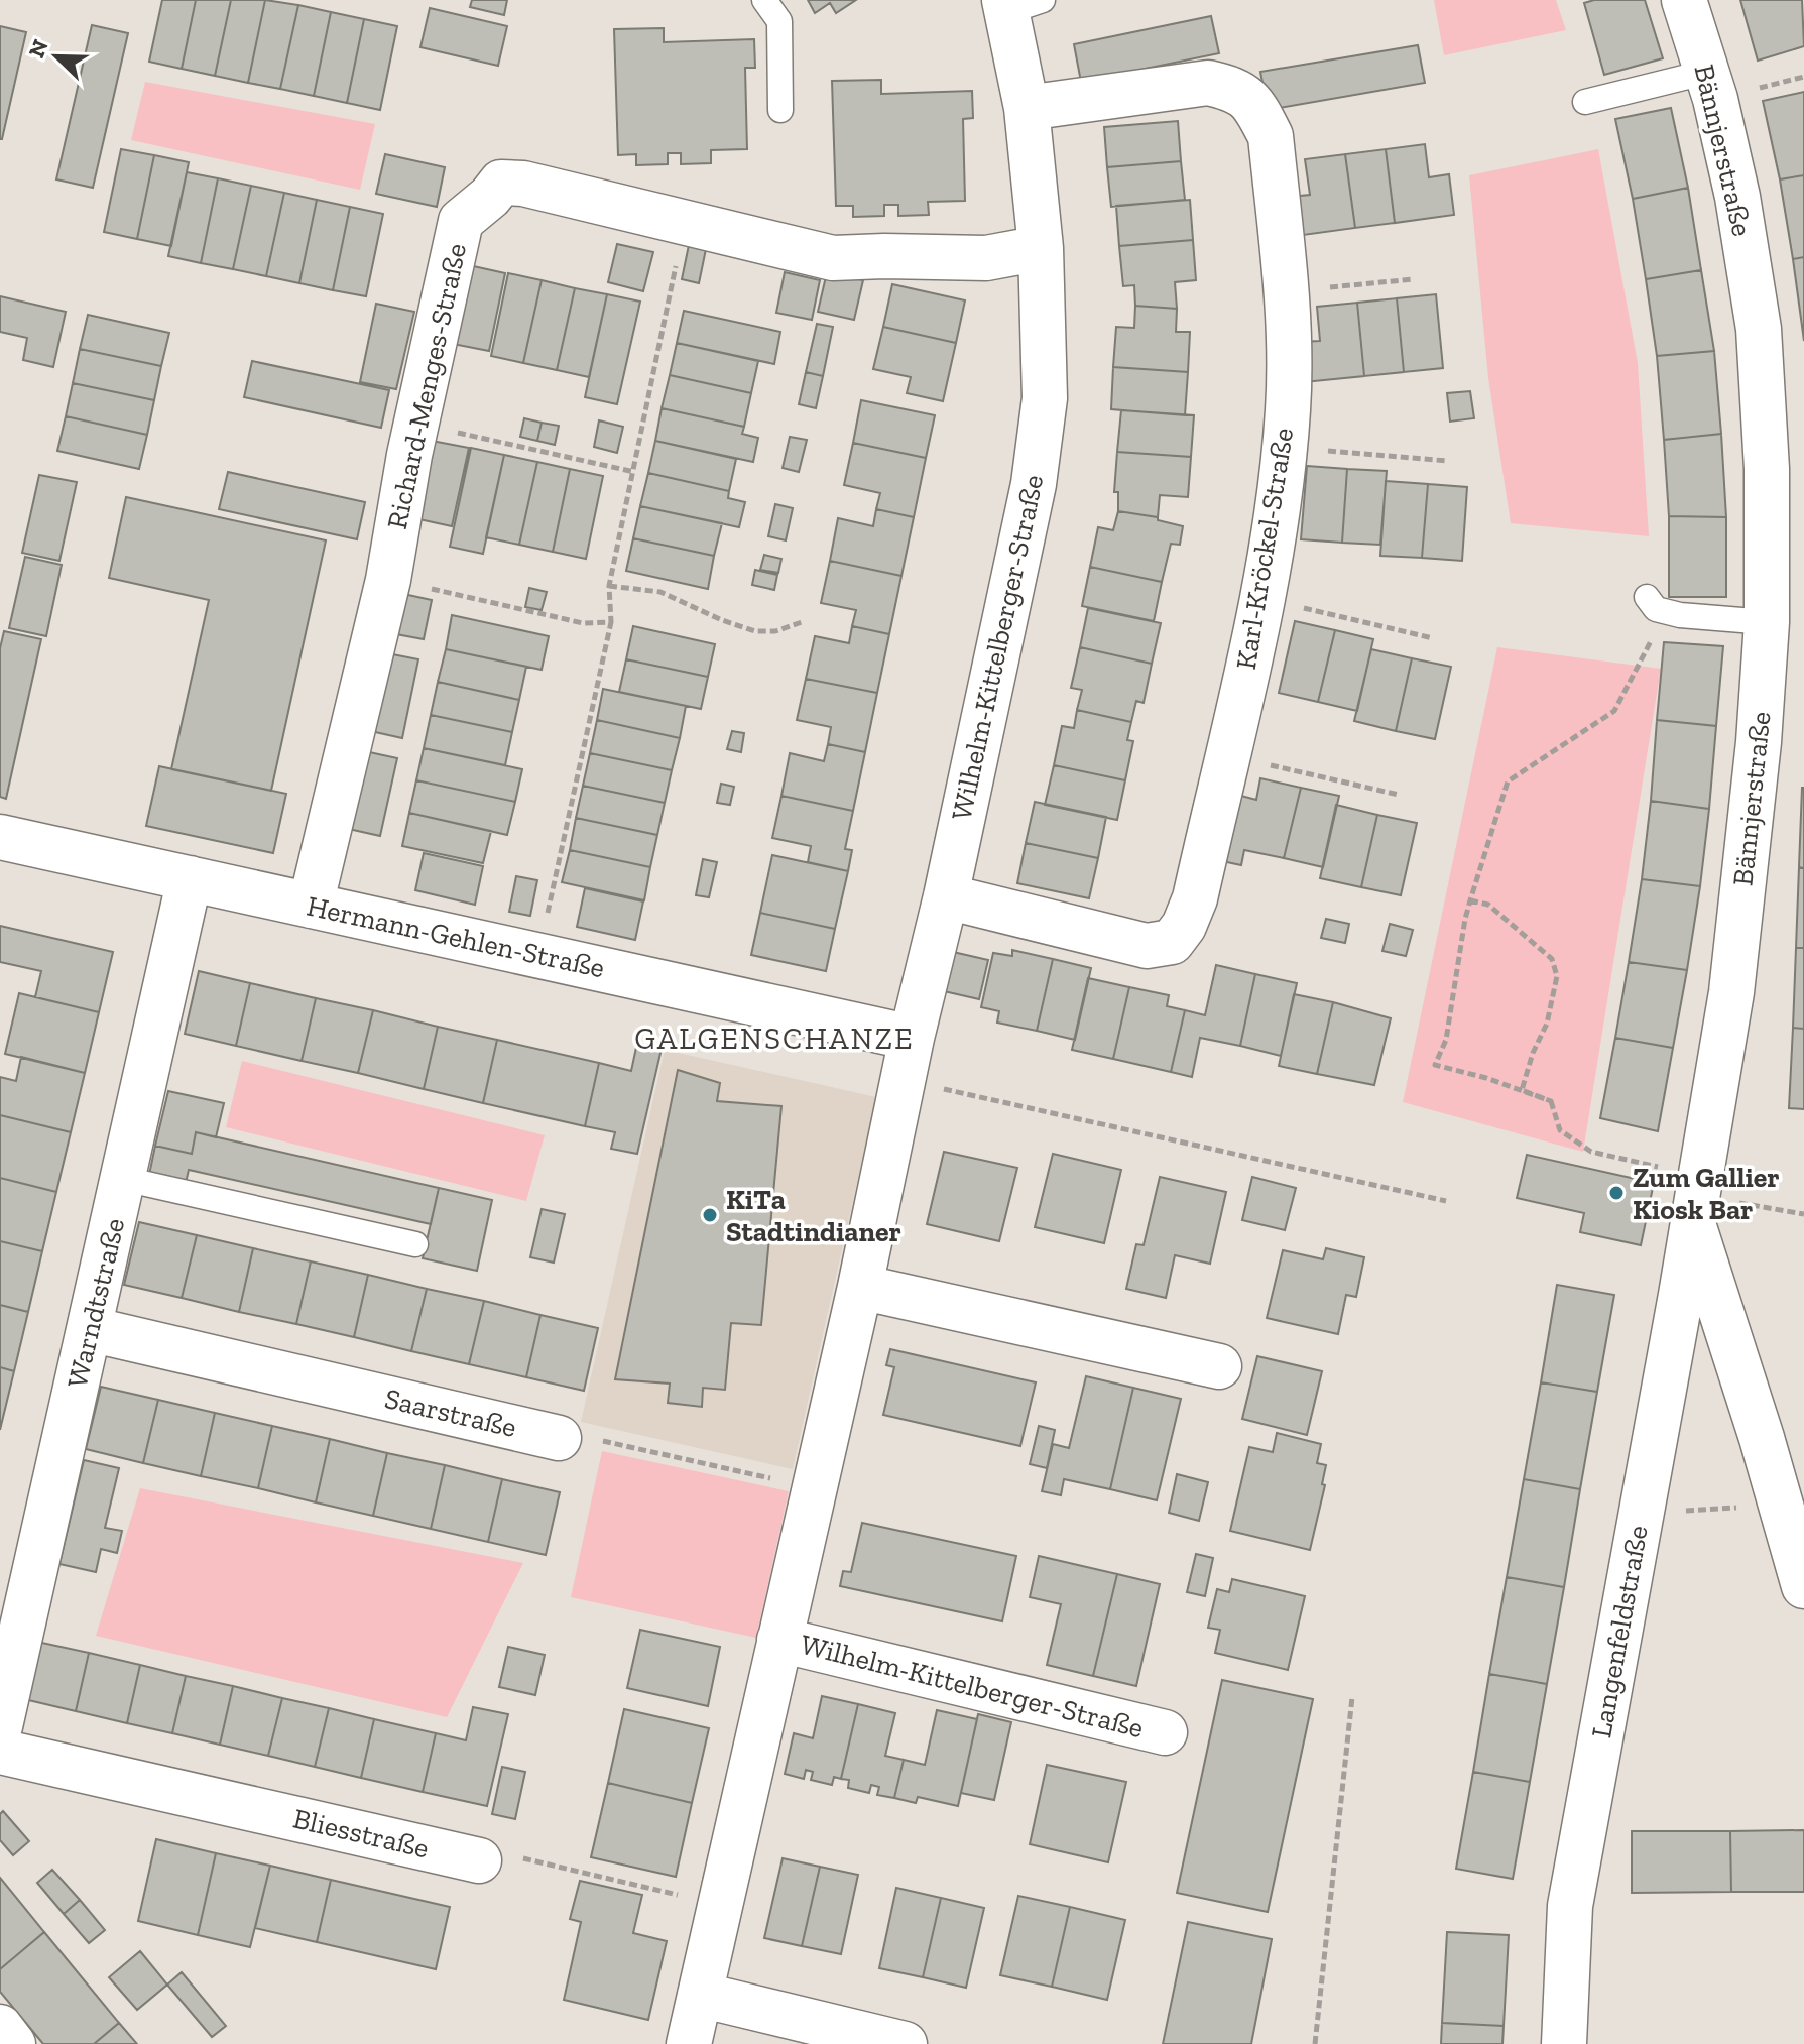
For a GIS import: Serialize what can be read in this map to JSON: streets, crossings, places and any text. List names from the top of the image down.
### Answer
{
  "streets": {
    "street": [
      "Bännjerstraße",
      "Richard-Menges-Straße",
      "Karl-Kröckel-Straße",
      "Wilhelm-Kittelberger-Straße",
      "Hermann-Gehlen-Straße",
      "Warndtstraße",
      "Saarstraße",
      "Langenfeldstraße",
      "Bliesstraße"
    ]
  },
  "crossings": [
    ["Bännjerstraße", "Langenfeldstraße"],
    ["Richard-Menges-Straße", "Wilhelm-Kittelberger-Straße"],
    ["Richard-Menges-Straße", "Hermann-Gehlen-Straße"],
    ["Karl-Kröckel-Straße", "Wilhelm-Kittelberger-Straße"],
    ["Wilhelm-Kittelberger-Straße", "Hermann-Gehlen-Straße"],
    ["Hermann-Gehlen-Straße", "Warndtstraße"],
    ["Warndtstraße", "Saarstraße"]
  ],
  "districts": ["GALGENSCHANZE"],
  "places": ["Zum Gallier Kiosk Bar", "KiTa Stadtindianer"],
  "north": "top left"
}
